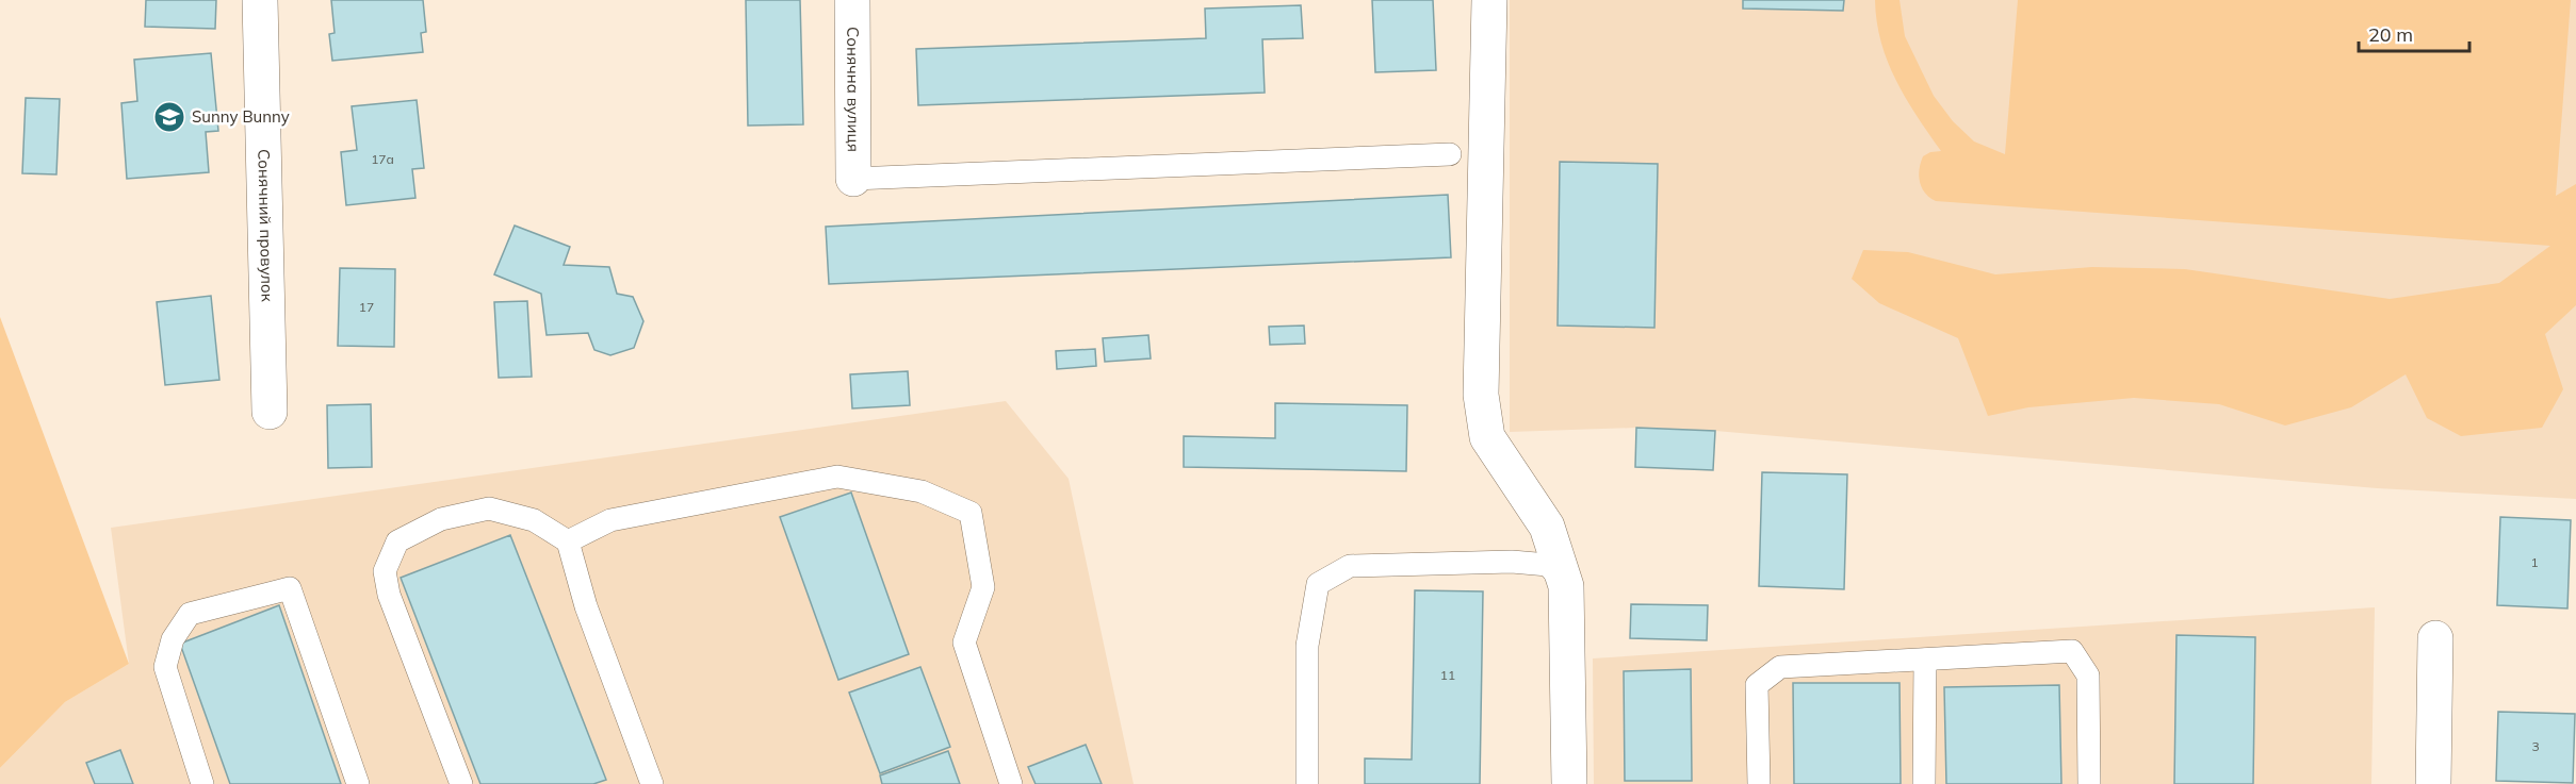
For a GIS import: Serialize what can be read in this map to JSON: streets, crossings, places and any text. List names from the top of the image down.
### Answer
{
  "streets": {
    "street": ["Сонячна вулиця", "Сонячний провулок"]
  },
  "places": {
    "school or university": ["Sunny Bunny"]
  },
  "house_numbers": [
    "17а",
    "17",
    "1",
    "11",
    "3"
  ],
  "scale_bar": "20 m"
}
